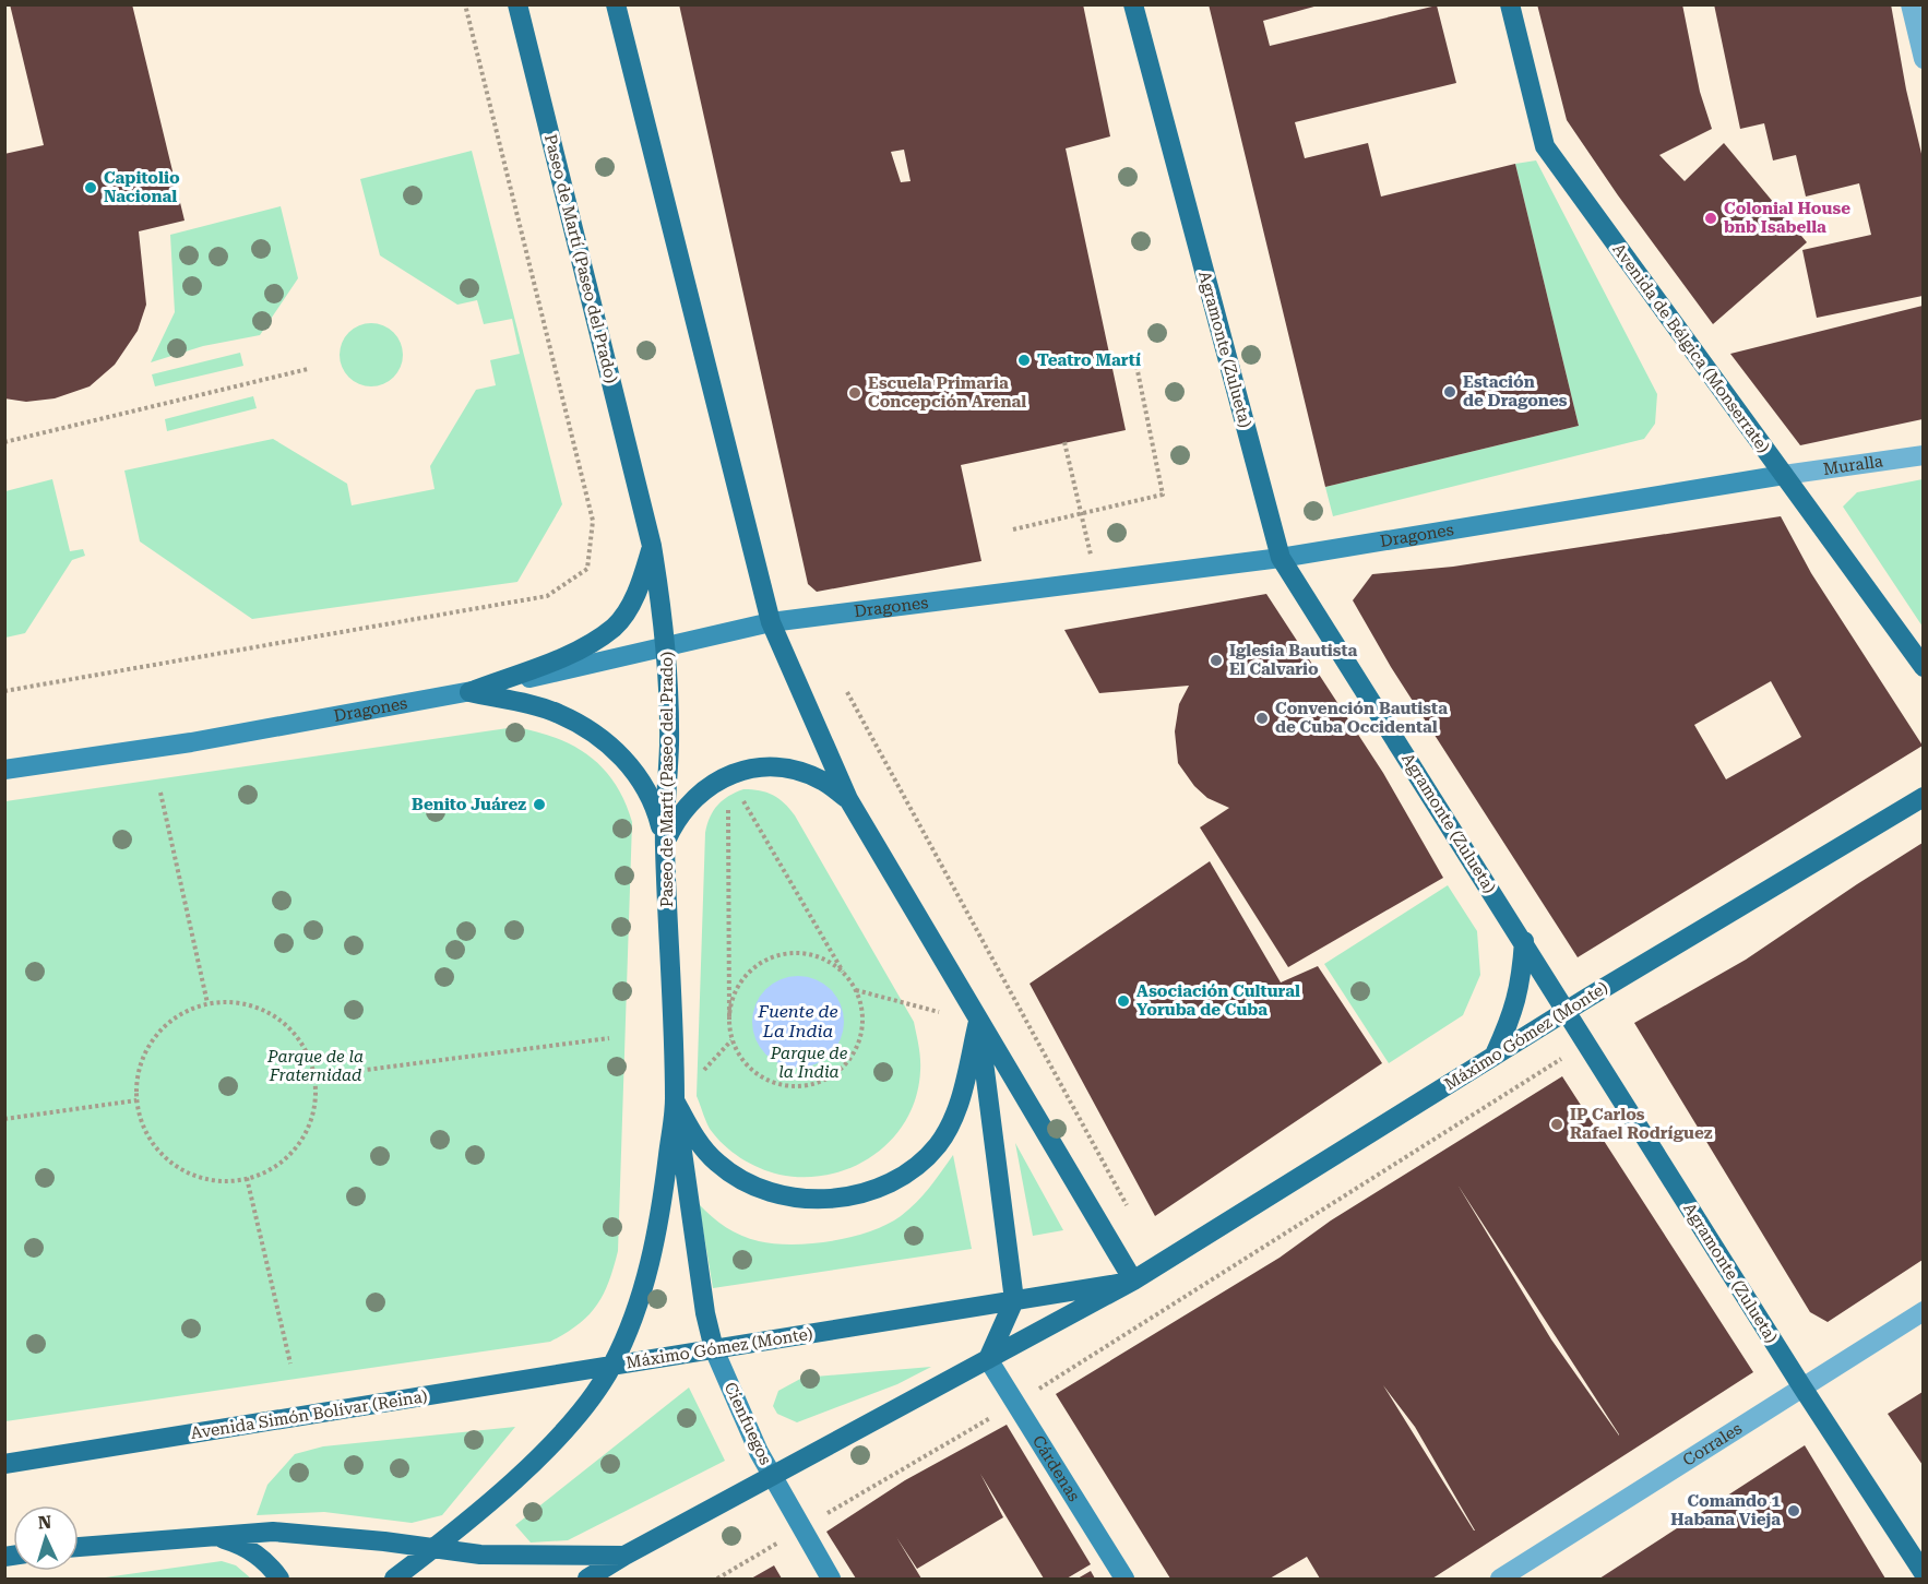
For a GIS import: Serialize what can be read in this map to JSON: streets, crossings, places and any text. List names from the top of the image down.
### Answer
{
  "streets": {
    "main road": [
      "Paseo de Martí (Paseo del Prado)",
      "Avenida de Bélgica (Monserrate)",
      "Agramonte (Zulueta)",
      "Dragones",
      "Máximo Gómez (Monte)",
      "Avenida Simón Bolívar (Reina)",
      "Cienfuegos",
      "Cárdenas"
    ],
    "street": ["Muralla", "Corrales"]
  },
  "crossings": [
    ["Paseo de Martí (Paseo del Prado)", "Dragones"],
    ["Paseo de Martí (Paseo del Prado)", "Máximo Gómez (Monte)"],
    ["Paseo de Martí (Paseo del Prado)", "Avenida Simón Bolívar (Reina)"],
    ["Paseo de Martí (Paseo del Prado)", "Cienfuegos"],
    ["Avenida de Bélgica (Monserrate)", "Muralla"],
    ["Avenida de Bélgica (Monserrate)", "Dragones"],
    ["Agramonte (Zulueta)", "Dragones"],
    ["Agramonte (Zulueta)", "Máximo Gómez (Monte)"],
    ["Agramonte (Zulueta)", "Corrales"],
    ["Muralla", "Dragones"],
    ["Máximo Gómez (Monte)", "Avenida Simón Bolívar (Reina)"],
    ["Máximo Gómez (Monte)", "Cienfuegos"],
    ["Máximo Gómez (Monte)", "Cárdenas"]
  ],
  "water": ["Fuente de La India"],
  "parks": ["Parque de la India", "Parque de la Fraternidad"],
  "places": [
    "Capitolio Nacional",
    "Colonial House bnb Isabella",
    "Teatro Martí",
    "Estación de Dragones",
    "Escuela Primaria Concepción Arenal",
    "Iglesia Bautista El Calvario",
    "Convención Bautista de Cuba Occidental",
    "Benito Juárez",
    "Asociación Cultural Yoruba de Cuba",
    "IP Carlos Rafael Rodríguez",
    "Comando 1 Habana Vieja"
  ],
  "north": "top"
}
